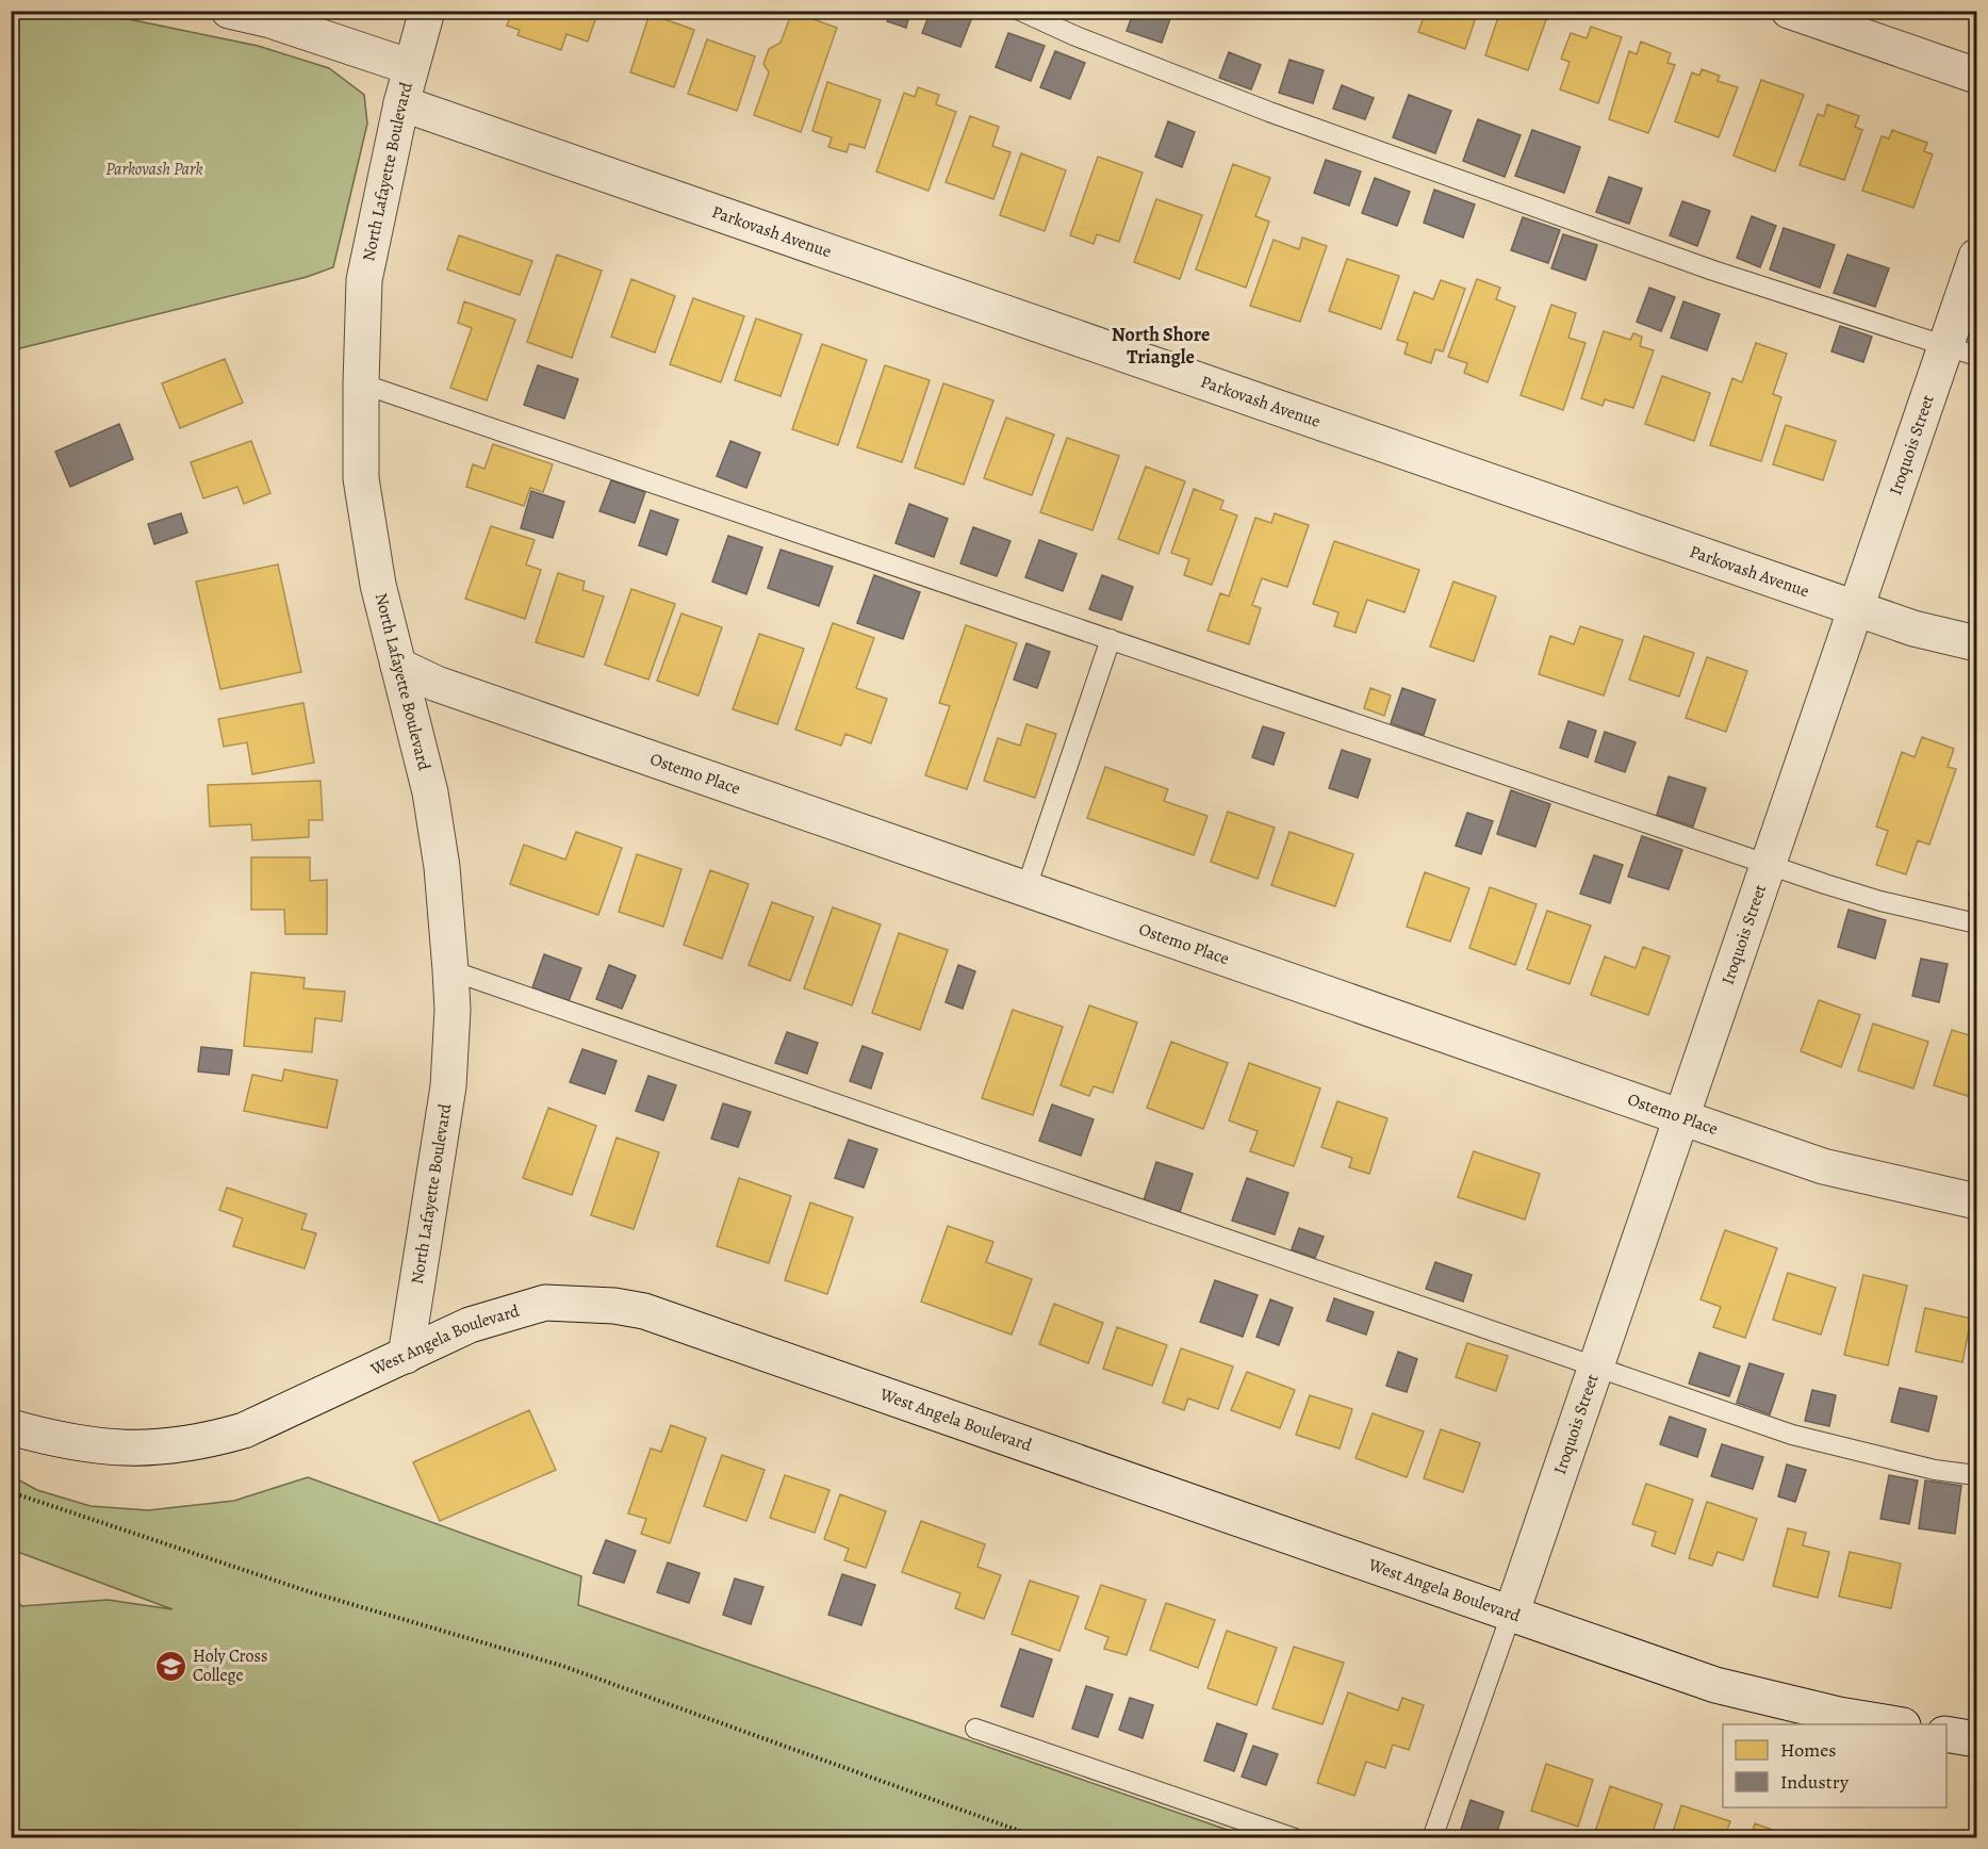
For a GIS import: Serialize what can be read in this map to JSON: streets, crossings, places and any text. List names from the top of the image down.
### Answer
{
  "streets": {
    "street": [
      "North Lafayette Boulevard",
      "Parkovash Avenue",
      "Iroquois Street",
      "Ostemo Place",
      "West Angela Boulevard"
    ]
  },
  "crossings": [
    ["North Lafayette Boulevard", "Parkovash Avenue"],
    ["North Lafayette Boulevard", "Ostemo Place"],
    ["North Lafayette Boulevard", "West Angela Boulevard"],
    ["Parkovash Avenue", "Iroquois Street"],
    ["Iroquois Street", "Ostemo Place"],
    ["Iroquois Street", "West Angela Boulevard"]
  ],
  "districts": ["North Shore Triangle"],
  "parks": ["Parkovash Park"],
  "places": {
    "school or university": ["Holy Cross College"]
  },
  "legend": ["Homes", "Industry"]
}
